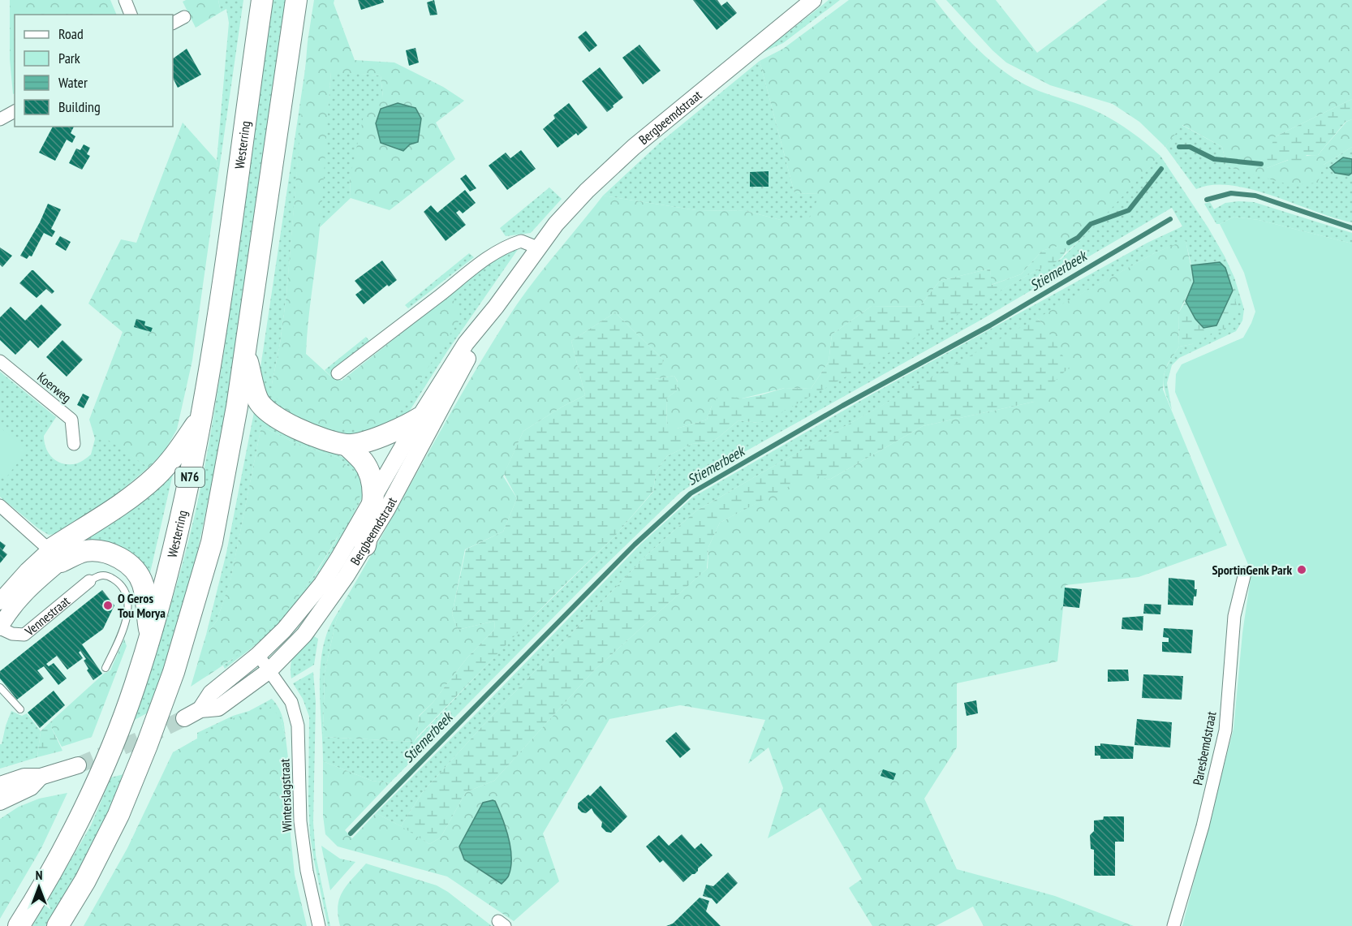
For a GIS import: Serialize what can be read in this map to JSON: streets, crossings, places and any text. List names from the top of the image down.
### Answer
{
  "streets": {
    "highway": ["Westerring", "N76"],
    "street": [
      "Bergbeemdstraat",
      "Koerweg",
      "Vennestraat",
      "Paresbemdstraat",
      "Winterslagstraat"
    ]
  },
  "crossings": [
    ["Bergbeemdstraat", "Winterslagstraat"]
  ],
  "water": ["Stiemerbeek"],
  "places": ["SportinGenk Park", "O Geros Tou Morya"],
  "legend": [
    "Road",
    "Park",
    "Water",
    "Building"
  ],
  "north": "top"
}
